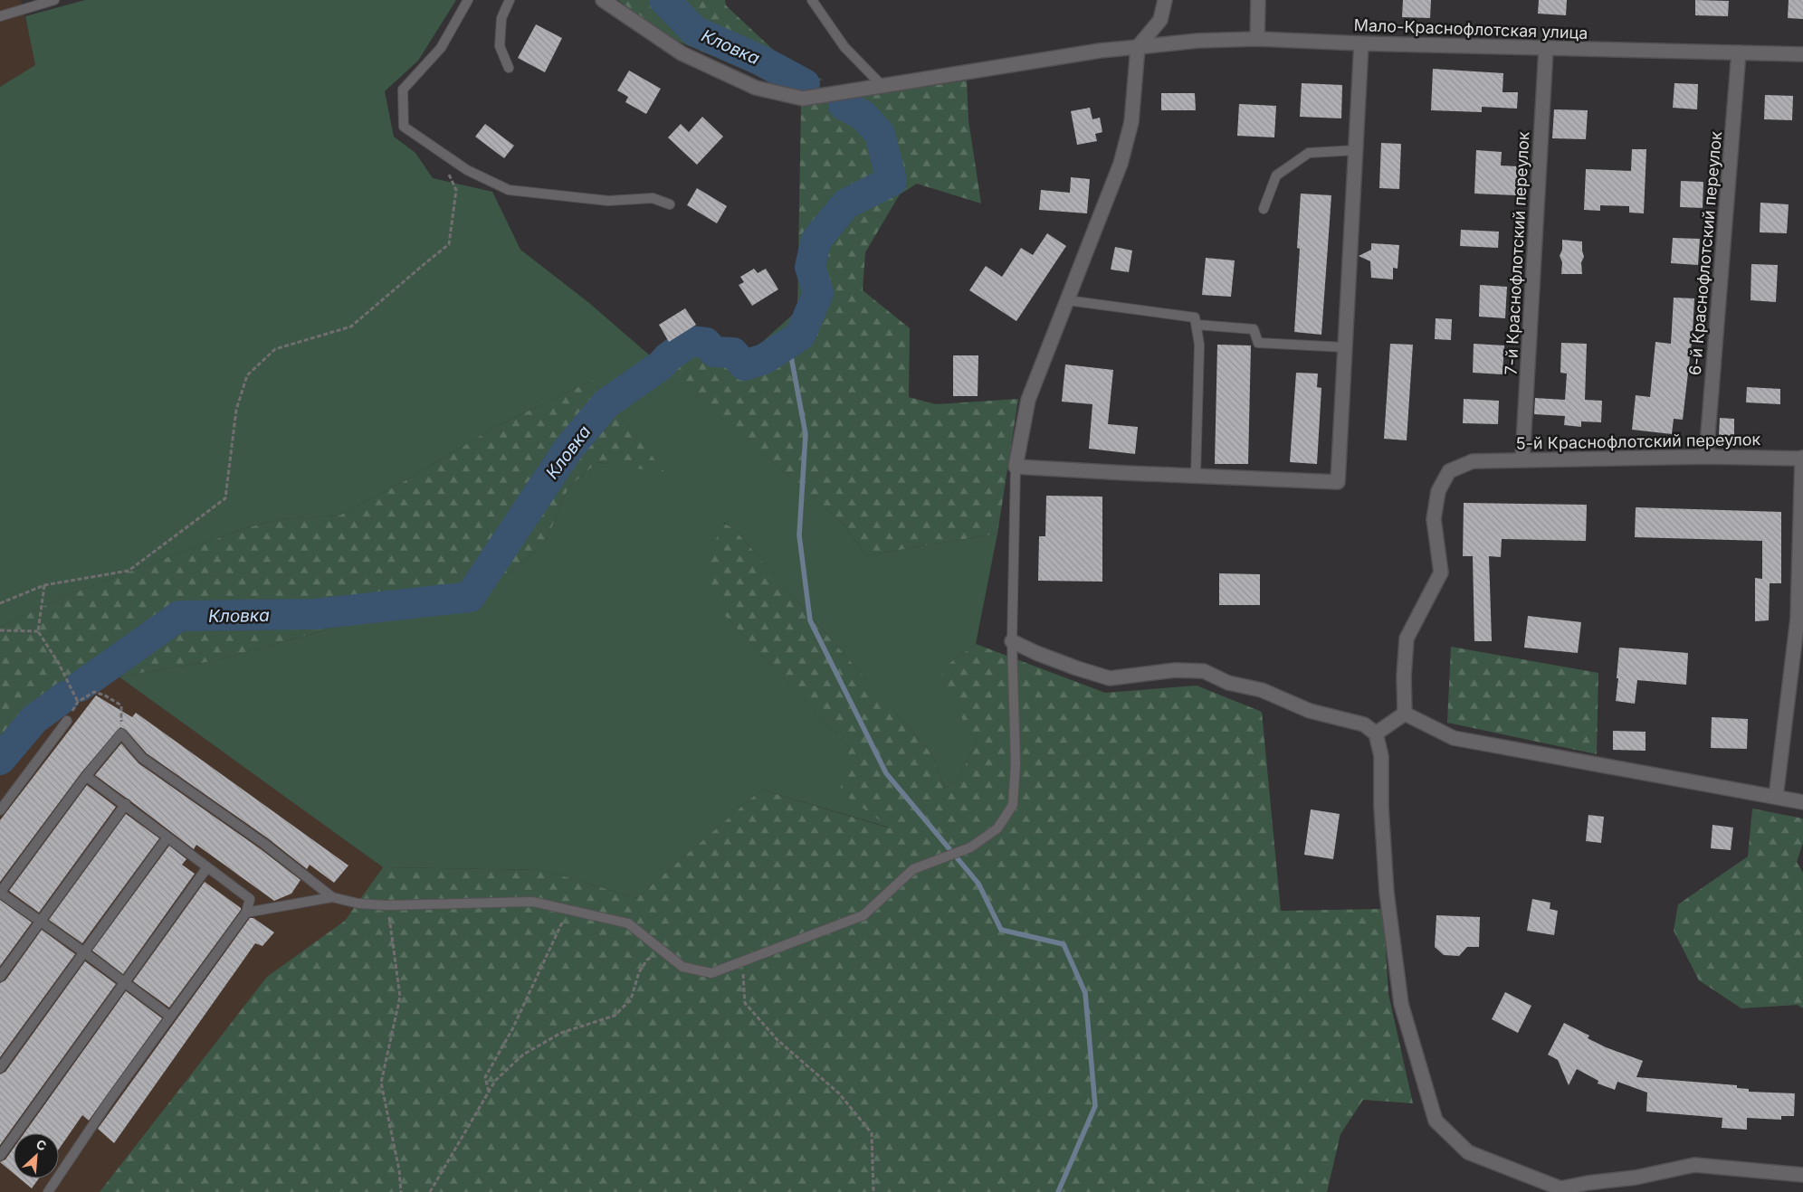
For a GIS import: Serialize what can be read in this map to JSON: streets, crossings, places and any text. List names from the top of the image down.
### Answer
{
  "streets": {
    "street": [
      "Мало-Краснофлотская улица",
      "7-й Краснофлотский переулок",
      "6-й Краснофлотский переулок",
      "5-й Краснофлотский переулок"
    ]
  },
  "crossings": [
    ["Мало-Краснофлотская улица", "7-й Краснофлотский переулок"],
    ["Мало-Краснофлотская улица", "6-й Краснофлотский переулок"],
    ["7-й Краснофлотский переулок", "5-й Краснофлотский переулок"],
    ["6-й Краснофлотский переулок", "5-й Краснофлотский переулок"]
  ],
  "water": ["Кловка"],
  "north": "top right"
}
